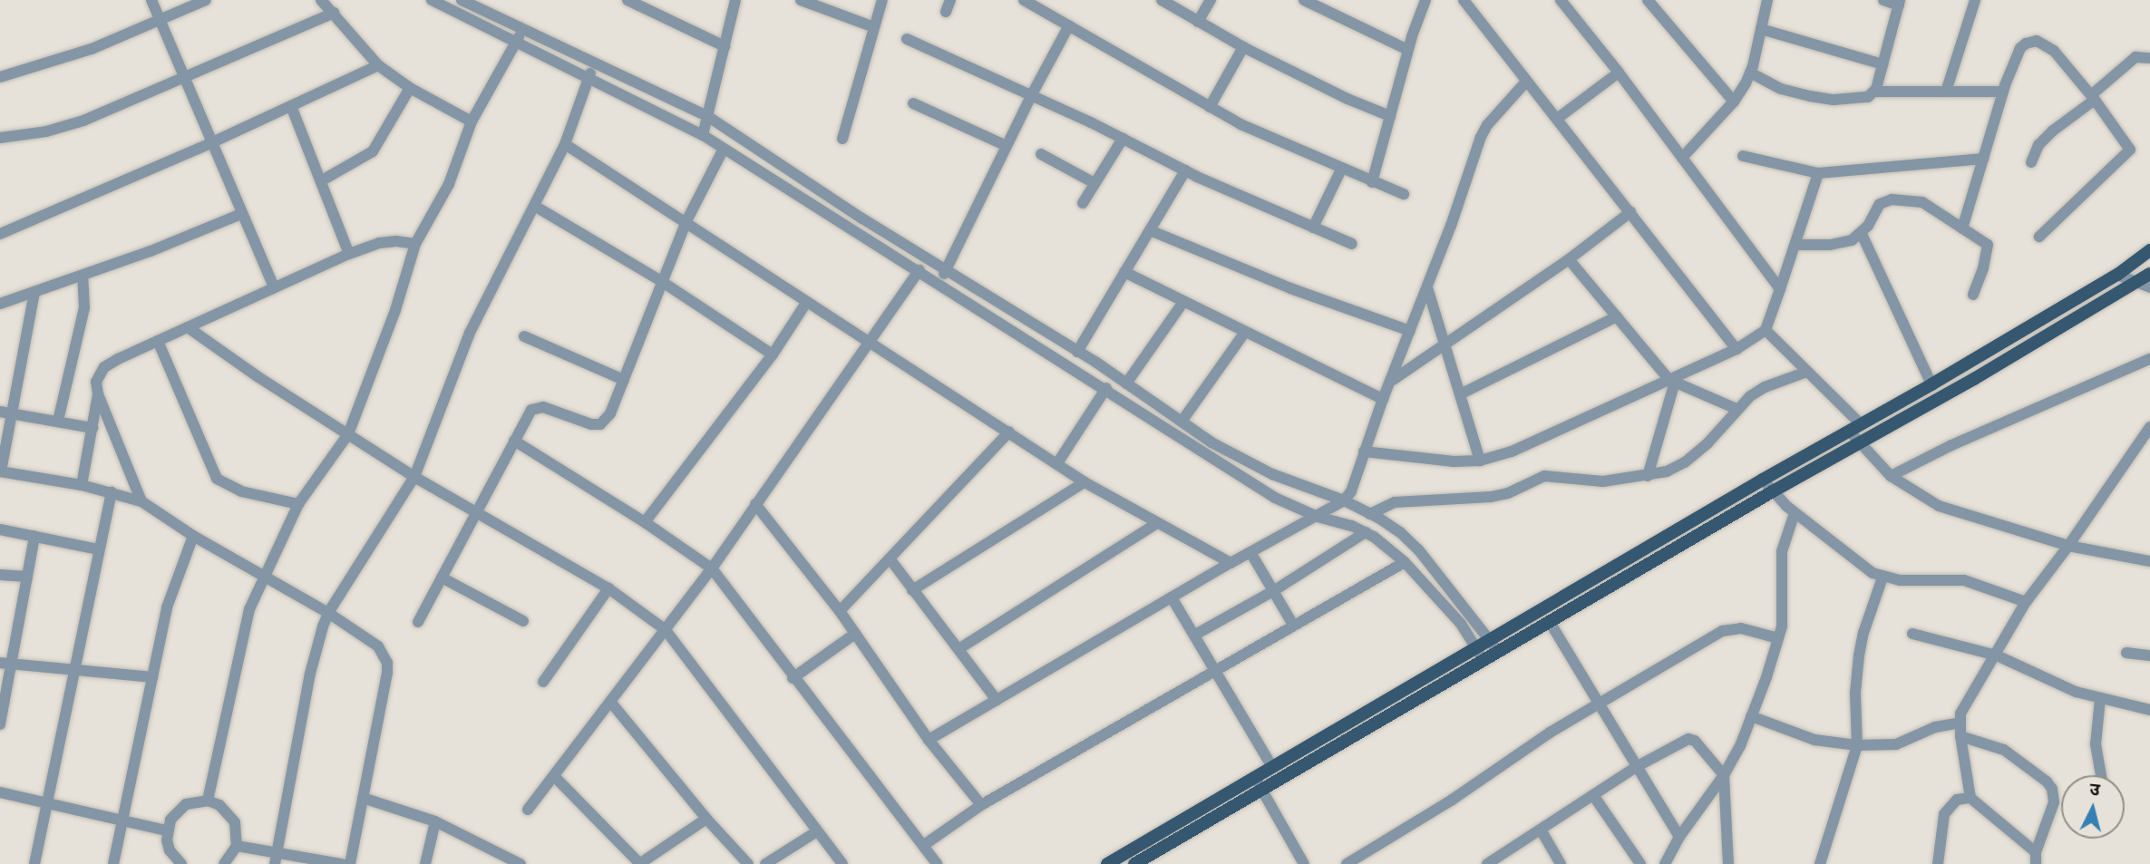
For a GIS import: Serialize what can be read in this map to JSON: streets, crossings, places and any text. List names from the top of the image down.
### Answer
{
  "north": "top"
}
